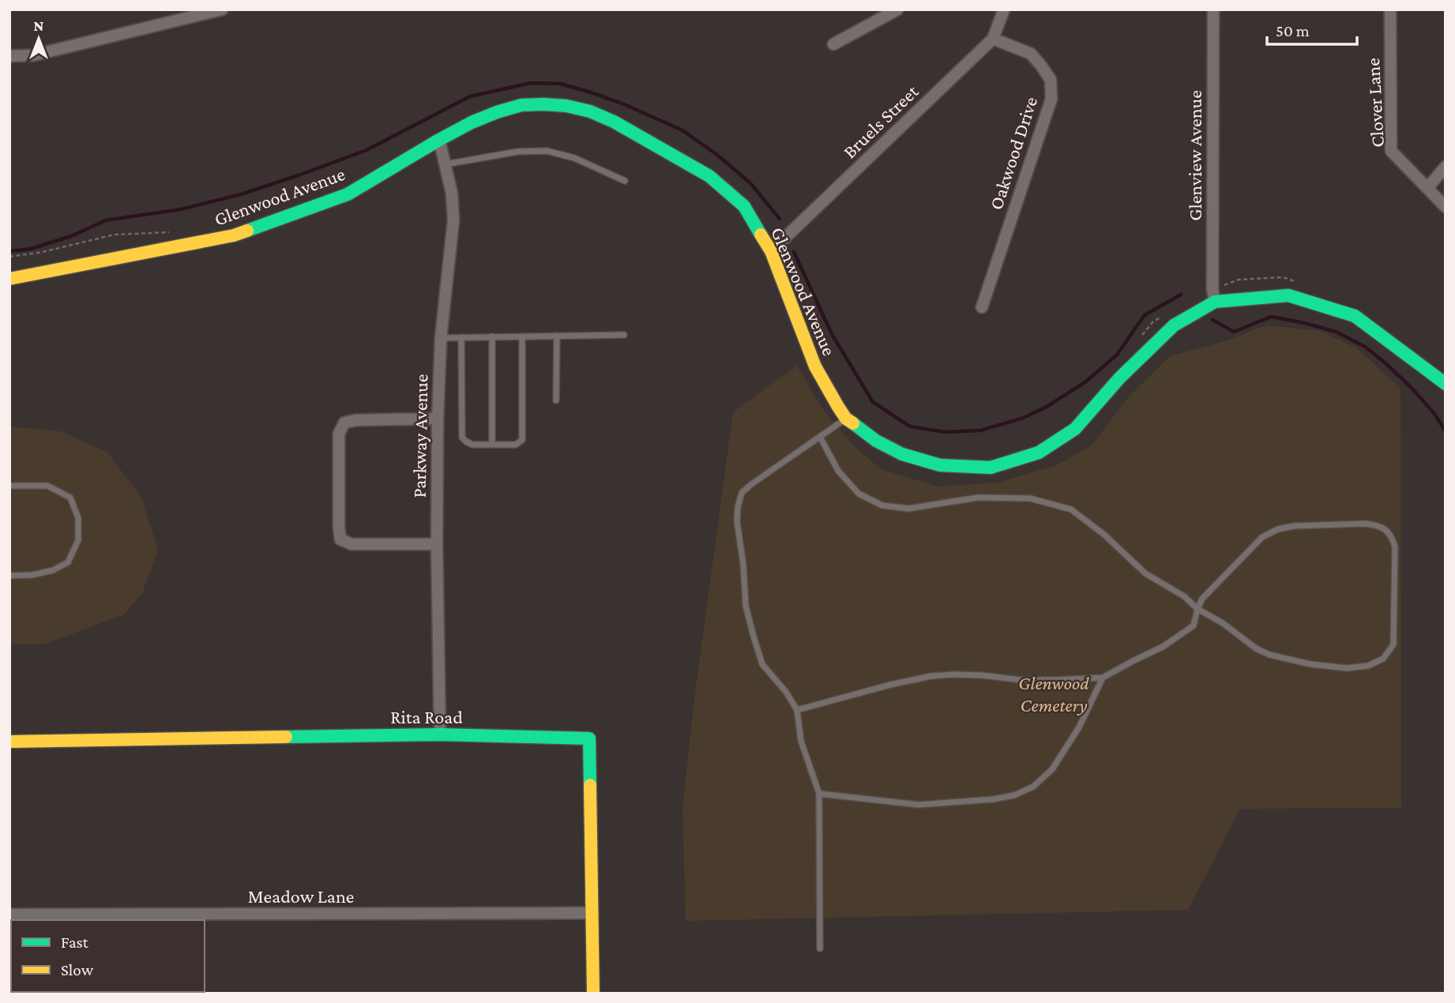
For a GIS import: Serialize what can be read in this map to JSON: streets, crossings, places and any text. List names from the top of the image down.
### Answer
{
  "streets": {
    "street": [
      "Clover Lane",
      "Bruels Street",
      "Oakwood Drive",
      "Glenview Avenue",
      "Glenwood Avenue",
      "Parkway Avenue",
      "Rita Road",
      "Meadow Lane"
    ]
  },
  "crossings": [
    ["Bruels Street", "Oakwood Drive"],
    ["Bruels Street", "Glenwood Avenue"],
    ["Glenview Avenue", "Glenwood Avenue"],
    ["Glenwood Avenue", "Parkway Avenue"],
    ["Parkway Avenue", "Rita Road"],
    ["Rita Road", "Meadow Lane"]
  ],
  "parks": ["Glenwood Cemetery"],
  "legend": ["Fast", "Slow"],
  "scale_bar": "50 m",
  "north": "top"
}
